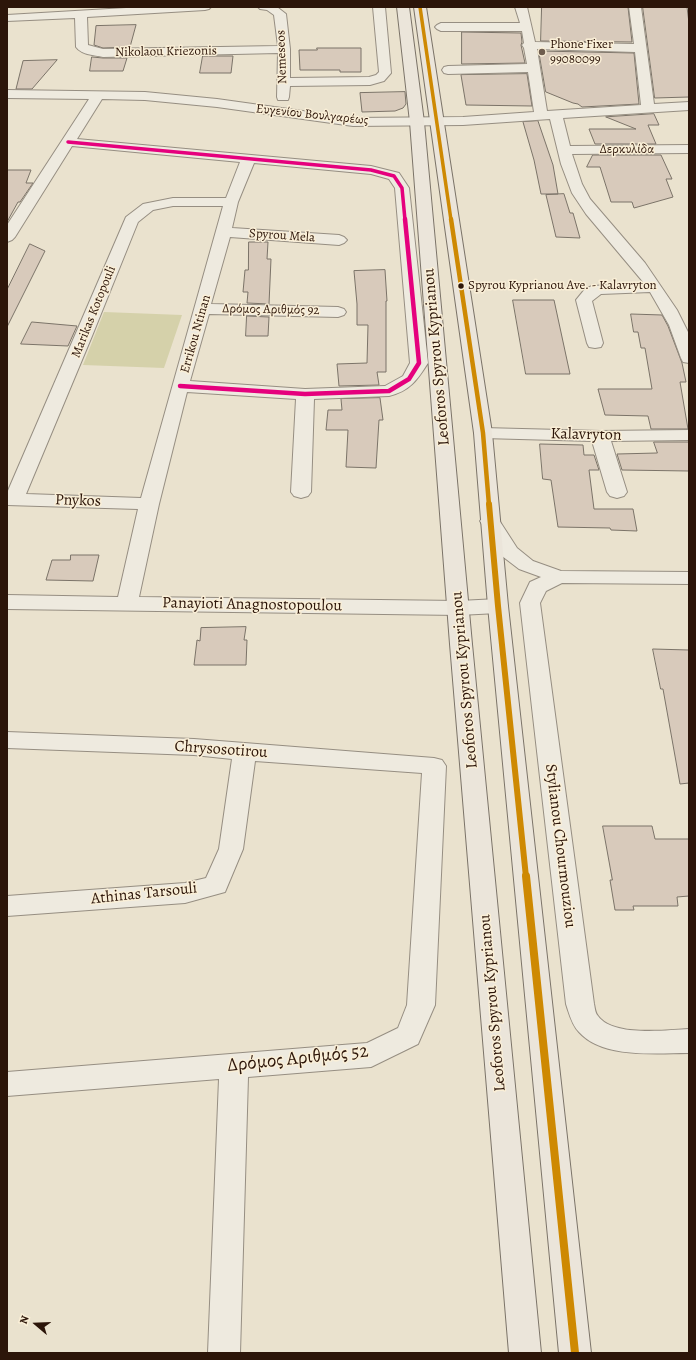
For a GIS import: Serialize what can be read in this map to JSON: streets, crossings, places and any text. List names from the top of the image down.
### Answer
{
  "streets": {
    "main road": ["Leoforos Spyrou Kyprianou"],
    "street": [
      "Nikolaou Kriezonis",
      "Nemeseos",
      "Ευγενίου Βουλγαρέως",
      "Δερκυλίδα",
      "Spyrou Mela",
      "Δρόμος Αριθμός 92",
      "Marikas Kotopouli",
      "Errikou Ntinan",
      "Kalavryton",
      "Pnykos",
      "Panayioti Anagnostopoulou",
      "Chrysosotirou",
      "Stylianou Chourmouziou",
      "Athinas Tarsouli",
      "Δρόμος Αριθμός 52"
    ]
  },
  "crossings": [
    ["Nikolaou Kriezonis", "Nemeseos"],
    ["Nemeseos", "Ευγενίου Βουλγαρέως"],
    ["Ευγενίου Βουλγαρέως", "Leoforos Spyrou Kyprianou"],
    ["Spyrou Mela", "Errikou Ntinan"],
    ["Δρόμος Αριθμός 92", "Errikou Ntinan"],
    ["Marikas Kotopouli", "Errikou Ntinan"],
    ["Marikas Kotopouli", "Pnykos"],
    ["Errikou Ntinan", "Pnykos"],
    ["Errikou Ntinan", "Panayioti Anagnostopoulou"],
    ["Leoforos Spyrou Kyprianou", "Kalavryton"],
    ["Leoforos Spyrou Kyprianou", "Panayioti Anagnostopoulou"],
    ["Chrysosotirou", "Athinas Tarsouli"],
    ["Chrysosotirou", "Δρόμος Αριθμός 52"]
  ],
  "places": ["Phone Fixer 99080099", "Spyrou Kyprianou Ave. - Kalavryton"],
  "north": "left"
}
